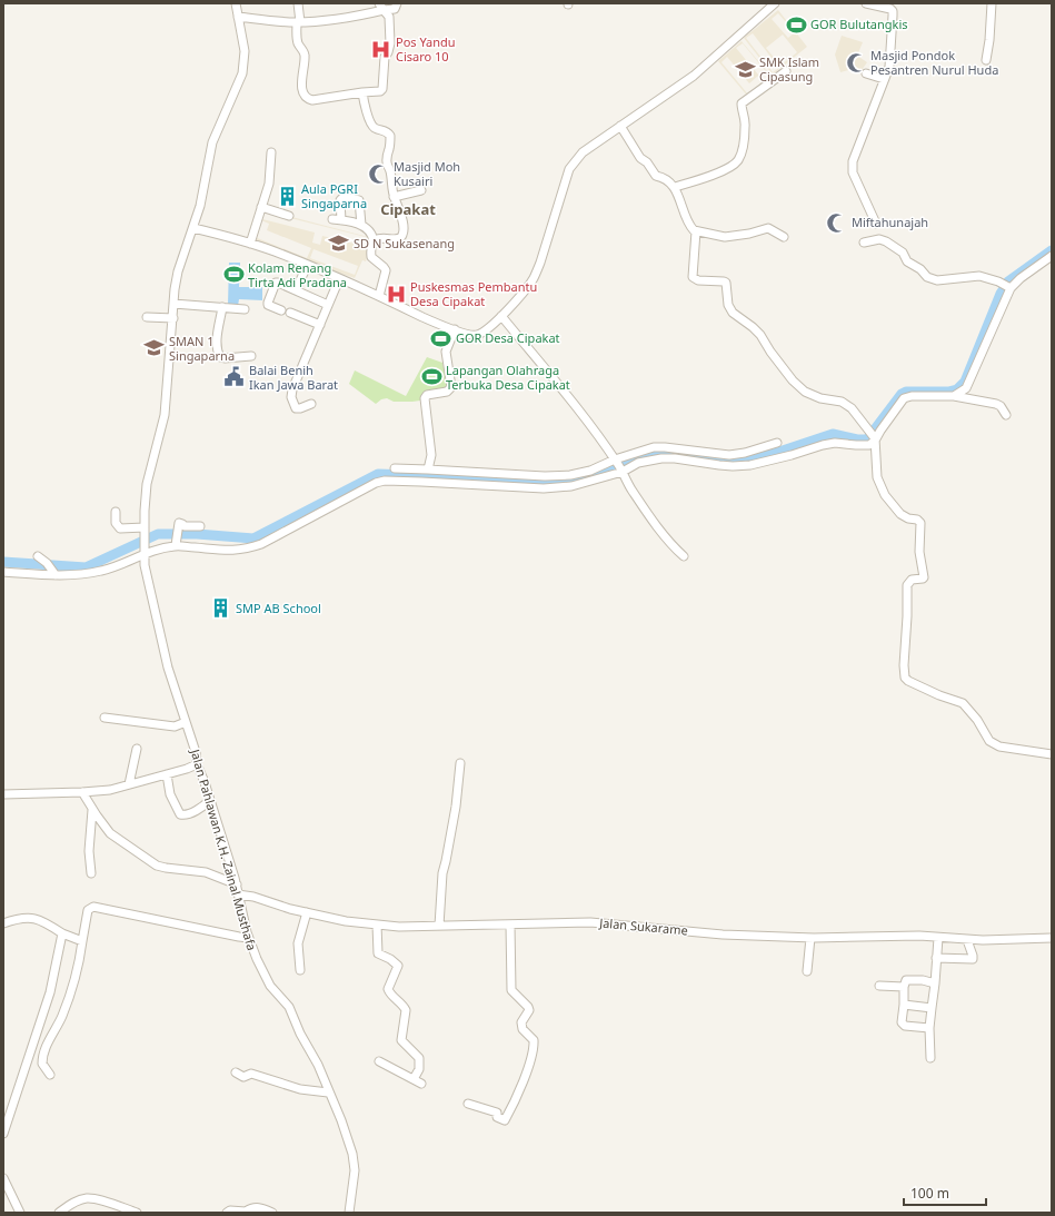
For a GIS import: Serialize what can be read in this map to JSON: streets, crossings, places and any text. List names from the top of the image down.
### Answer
{
  "streets": {
    "street": ["Jalan Pahlawan K.H. Zainal Musthafa", "Jalan Sukarame"]
  },
  "crossings": [
    ["Jalan Pahlawan K.H. Zainal Musthafa", "Jalan Sukarame"]
  ],
  "districts": ["Cipakat"],
  "places": {
    "sports": [
      "GOR Bulutangkis",
      "Kolam Renang Tirta Adi Pradana",
      "GOR Desa Cipakat",
      "Lapangan Olahraga Terbuka Desa Cipakat"
    ],
    "hospital": ["Pos Yandu Cisaro 10", "Puskesmas Pembantu Desa Cipakat"],
    "mosque": ["Masjid Pondok Pesantren Nurul Huda", "Masjid Moh Kusairi", "Miftahunajah"],
    "school or university": ["SMK Islam Cipasung", "SD N Sukasenang", "SMAN 1 Singaparna"],
    "building": ["Aula PGRI Singaparna", "SMP AB School"],
    "public building": ["Balai Benih Ikan Jawa Barat"]
  },
  "scale_bar": "100 m"
}
